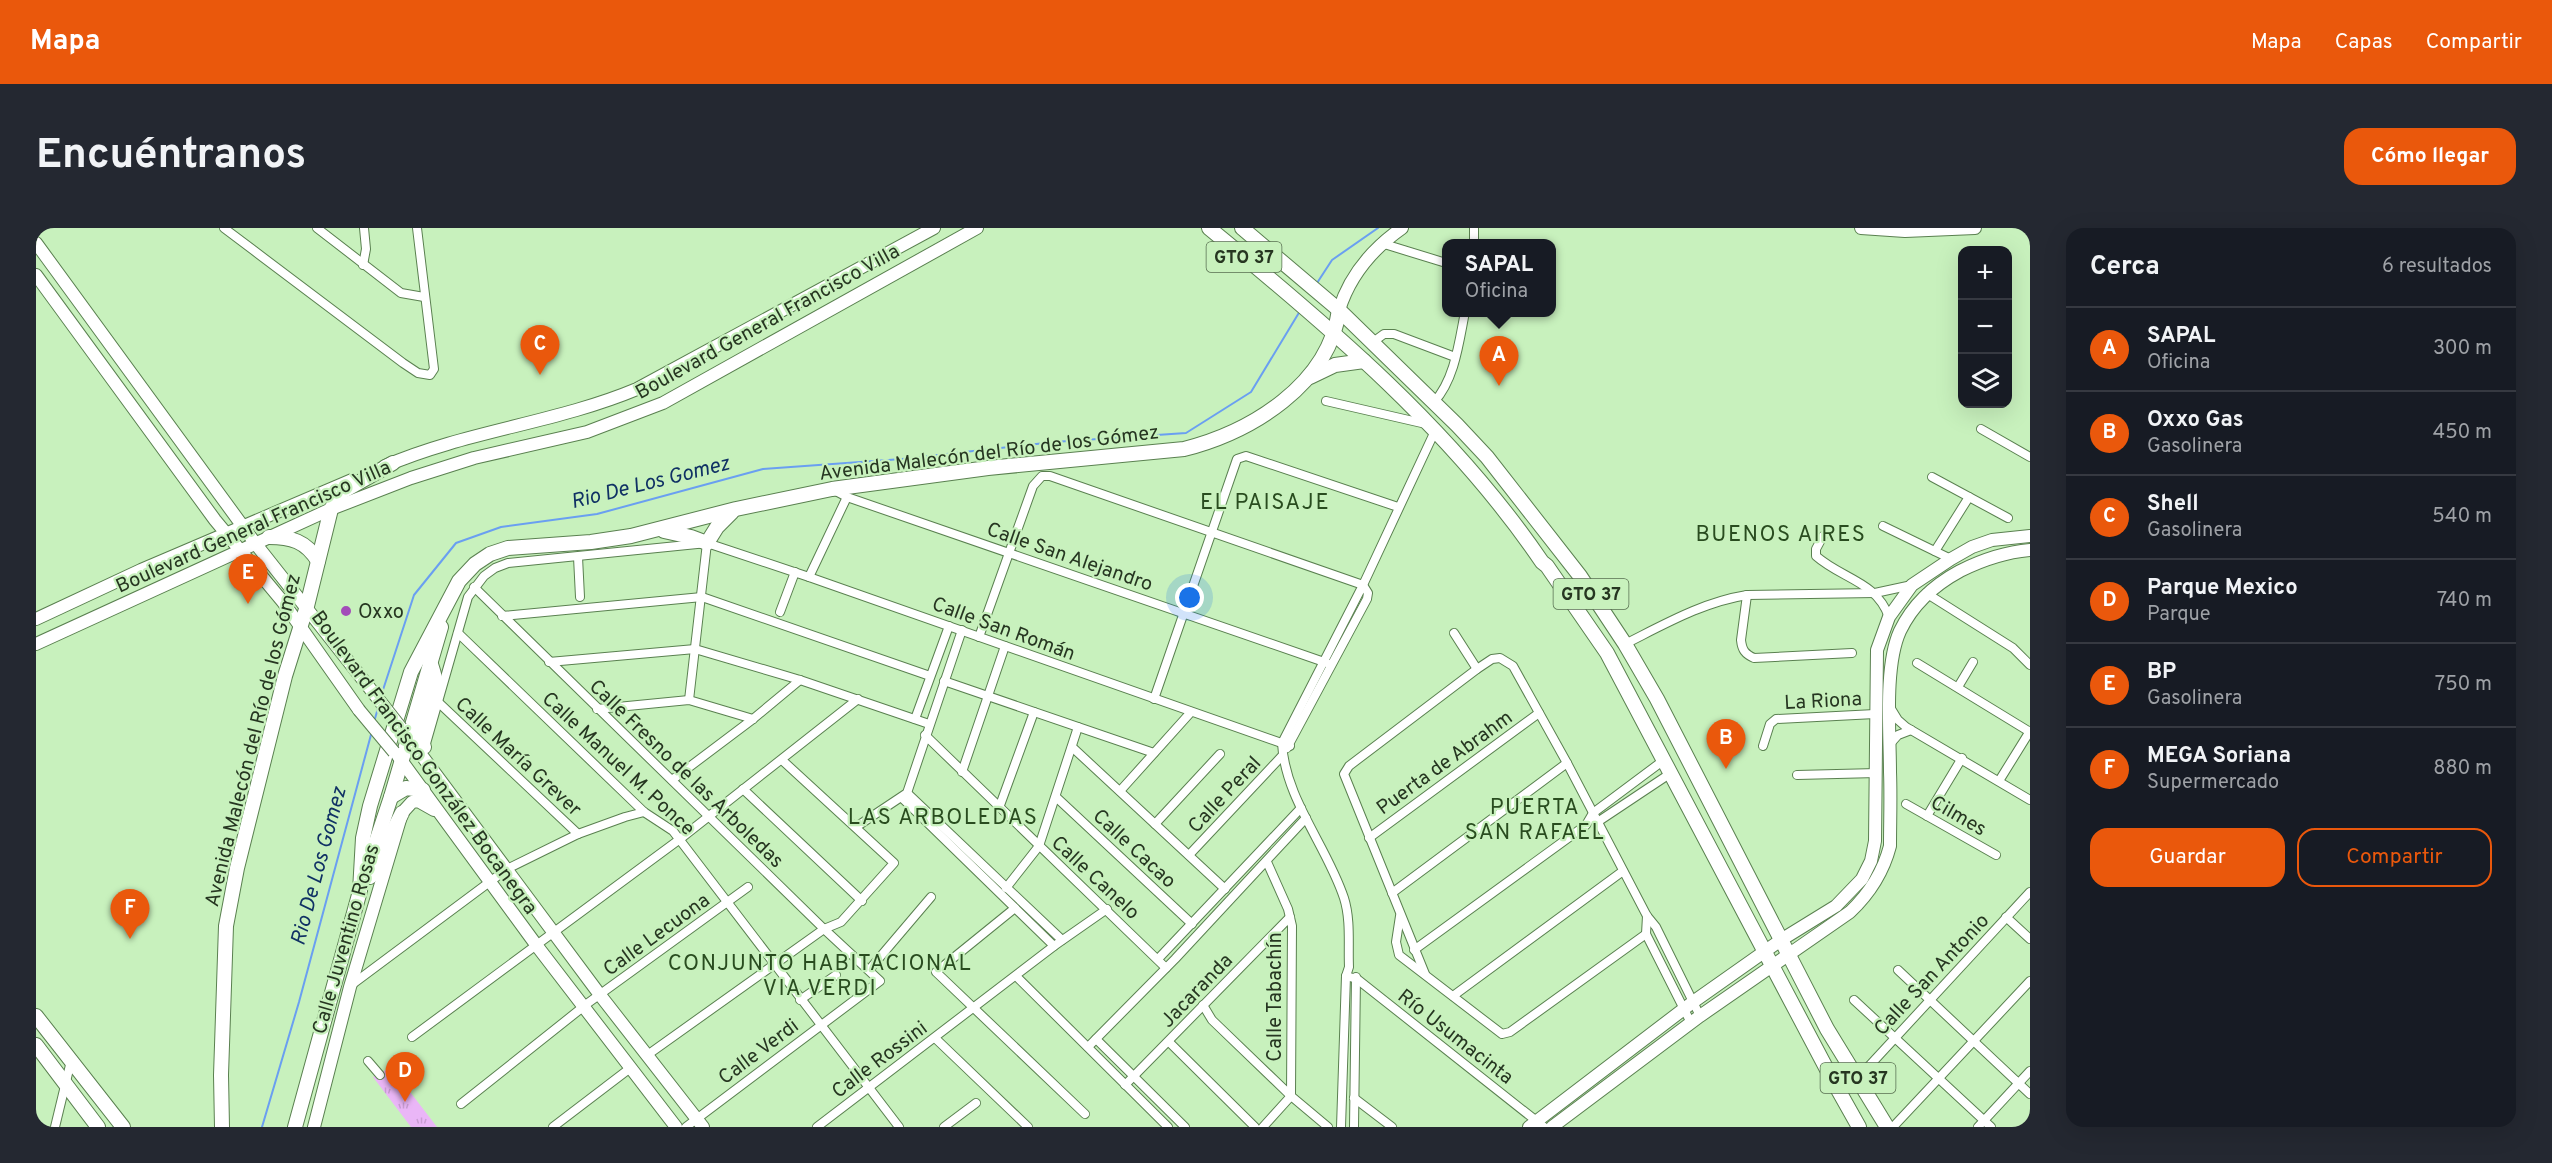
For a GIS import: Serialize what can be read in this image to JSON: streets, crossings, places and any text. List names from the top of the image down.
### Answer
{
  "streets": {
    "main road": [
      "GTO 37",
      "Boulevard General Francisco Villa",
      "Avenida Malecón del Río de los Gómez",
      "Boulevard Francisco González Bocanegra",
      "Calle Juventino Rosas"
    ],
    "street": [
      "Calle San Alejandro",
      "Calle San Román",
      "La Riona",
      "Calle María Grever",
      "Puerta de Abrahm",
      "Calle Manuel M. Ponce",
      "Calle Fresno de las Arboledas",
      "Calle Peral",
      "Cilmes",
      "Calle Cacao",
      "Calle Canelo",
      "Calle Lecuona",
      "Calle San Antonio",
      "Jacaranda",
      "Calle Tabachín",
      "Río Usumacinta",
      "Calle Verdi",
      "Calle Rossini"
    ]
  },
  "crossings": [
    ["GTO 37", "Calle San Antonio"],
    ["Boulevard General Francisco Villa", "Avenida Malecón del Río de los Gómez"],
    ["Boulevard General Francisco Villa", "Boulevard Francisco González Bocanegra"],
    ["Avenida Malecón del Río de los Gómez", "Calle San Alejandro"],
    ["Avenida Malecón del Río de los Gómez", "Boulevard Francisco González Bocanegra"],
    ["Calle San Román", "Calle Peral"],
    ["Boulevard Francisco González Bocanegra", "Calle Lecuona"],
    ["Boulevard Francisco González Bocanegra", "Calle Verdi"],
    ["Calle Manuel M. Ponce", "Calle Lecuona"],
    ["Calle Manuel M. Ponce", "Calle Verdi"],
    ["Calle Manuel M. Ponce", "Calle Rossini"],
    ["Calle Fresno de las Arboledas", "Calle Verdi"],
    ["Calle Canelo", "Calle Rossini"],
    ["Jacaranda", "Calle Tabachín"]
  ],
  "districts": [
    "EL PAISAJE",
    "BUENOS AIRES",
    "PUERTA SAN RAFAEL",
    "LAS ARBOLEDAS",
    "CONJUNTO HABITACIONAL VIA VERDI"
  ],
  "water": ["Rio De Los Gomez"],
  "places": ["Oxxo"],
  "page": {
    "header": "Mapa",
    "nav": ["Mapa", "Capas", "Compartir"],
    "buttons": [
      "Cómo llegar",
      ["Guardar", "Compartir"]
    ],
    "title": "Encuéntranos",
    "heading": ["Cerca", "6 resultados"],
    "popup": ["SAPAL", "Oficina"],
    "map_buttons": ["+", "−"],
    "list": [
      {
        "mark": "A",
        "name": "SAPAL",
        "note": "Oficina",
        "value": "300 m"
      },
      {
        "mark": "B",
        "name": "Oxxo Gas",
        "note": "Gasolinera",
        "value": "450 m"
      },
      {
        "mark": "C",
        "name": "Shell",
        "note": "Gasolinera",
        "value": "540 m"
      },
      {
        "mark": "D",
        "name": "Parque Mexico",
        "note": "Parque",
        "value": "740 m"
      },
      {
        "mark": "E",
        "name": "BP",
        "note": "Gasolinera",
        "value": "750 m"
      },
      {
        "mark": "F",
        "name": "MEGA Soriana",
        "note": "Supermercado",
        "value": "880 m"
      }
    ],
    "pins": [
      "C",
      "A",
      "E",
      "B",
      "F",
      "D"
    ]
  }
}
